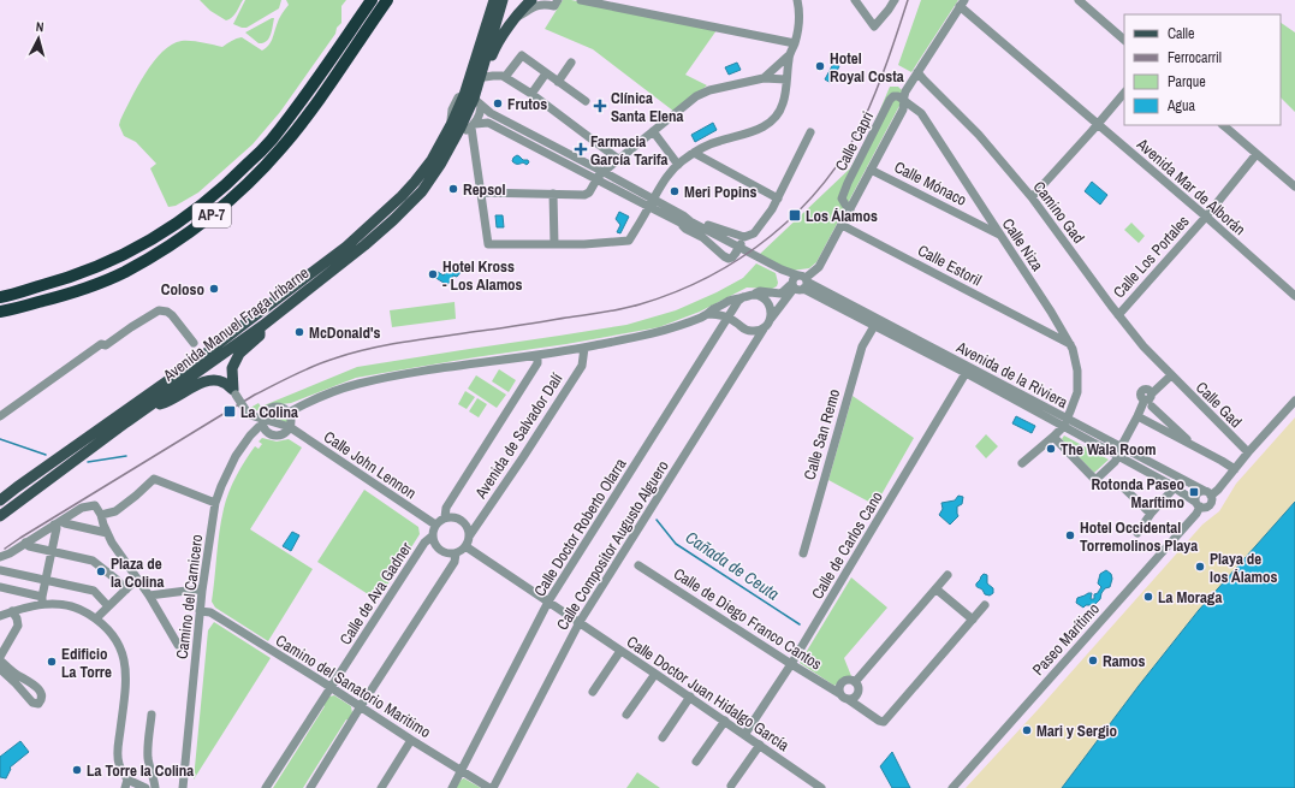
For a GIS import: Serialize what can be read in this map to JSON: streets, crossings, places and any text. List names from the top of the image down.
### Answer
{
  "streets": {
    "highway": ["AP-7"],
    "main road": ["Avenida Manuel Fraga Iribarne"],
    "street": [
      "Calle Capri",
      "Calle Mónaco",
      "Avenida Mar de Alborán",
      "Camino Gad",
      "Calle Niza",
      "Calle Los Portales",
      "Calle Estoril",
      "Avenida de la Riviera",
      "Calle Gad",
      "Calle San Remo",
      "Avenida de Salvador Dalí",
      "Calle John Lennon",
      "Calle Doctor Roberto Olarra",
      "Calle Compositor Augusto Alguero",
      "Calle de Carlos Cano",
      "Calle de Ava Gadner",
      "Camino del Carnicero",
      "Calle de Diego Franco Cantos",
      "Paseo Marítimo",
      "Camino del Sanatorio Maritimo",
      "Calle Doctor Juan Hidalgo García"
    ]
  },
  "crossings": [
    ["Calle Capri", "Calle Mónaco"],
    ["Calle Capri", "Avenida Mar de Alborán"],
    ["Calle Capri", "Camino Gad"],
    ["Calle Capri", "Calle Niza"],
    ["Calle Capri", "Calle Estoril"],
    ["Calle Capri", "Avenida de la Riviera"],
    ["Calle Capri", "Calle Compositor Augusto Alguero"],
    ["Calle Mónaco", "Calle Niza"],
    ["Avenida Mar de Alborán", "Calle Los Portales"],
    ["Camino Gad", "Calle Los Portales"],
    ["Camino Gad", "Calle Gad"],
    ["Calle Niza", "Calle Estoril"],
    ["Calle Niza", "Avenida de la Riviera"],
    ["Avenida Manuel Fraga Iribarne", "Avenida de la Riviera"],
    ["Avenida de la Riviera", "Calle San Remo"],
    ["Avenida de la Riviera", "Calle Compositor Augusto Alguero"],
    ["Avenida de la Riviera", "Calle de Carlos Cano"],
    ["Avenida de la Riviera", "Paseo Marítimo"],
    ["Avenida de Salvador Dalí", "Calle John Lennon"],
    ["Avenida de Salvador Dalí", "Calle de Ava Gadner"],
    ["Avenida de Salvador Dalí", "Calle Doctor Juan Hidalgo García"],
    ["Calle John Lennon", "Calle de Ava Gadner"],
    ["Calle John Lennon", "Calle Doctor Juan Hidalgo García"],
    ["Calle Doctor Roberto Olarra", "Calle Compositor Augusto Alguero"],
    ["Calle Doctor Roberto Olarra", "Camino del Sanatorio Maritimo"],
    ["Calle Doctor Roberto Olarra", "Calle Doctor Juan Hidalgo García"],
    ["Calle Compositor Augusto Alguero", "Calle Doctor Juan Hidalgo García"],
    ["Calle de Carlos Cano", "Calle de Diego Franco Cantos"],
    ["Calle de Carlos Cano", "Calle Doctor Juan Hidalgo García"],
    ["Calle de Ava Gadner", "Camino del Sanatorio Maritimo"],
    ["Calle de Ava Gadner", "Calle Doctor Juan Hidalgo García"],
    ["Camino del Carnicero", "Camino del Sanatorio Maritimo"]
  ],
  "water": ["Cañada de Ceuta"],
  "places": {
    "other": [
      "Hotel Royal Costa",
      "Frutos",
      "Repsol",
      "Meri Popins",
      "Hotel Kross - Los Alamos",
      "Coloso",
      "McDonald's",
      "The Wala Room",
      "Hotel Occidental Torremolinos Playa",
      "Playa de los Álamos",
      "Plaza de la Colina",
      "La Moraga",
      "Ramos",
      "Edificio La Torre",
      "Mari y Sergio",
      "La Torre la Colina"
    ],
    "health": ["Clínica Santa Elena", "Farmacia García Tarifa"],
    "transit": ["Los Álamos", "La Colina", "Rotonda Paseo Marítimo"]
  },
  "legend": [
    "Calle",
    "Ferrocarril",
    "Parque",
    "Agua"
  ],
  "north": "top"
}
